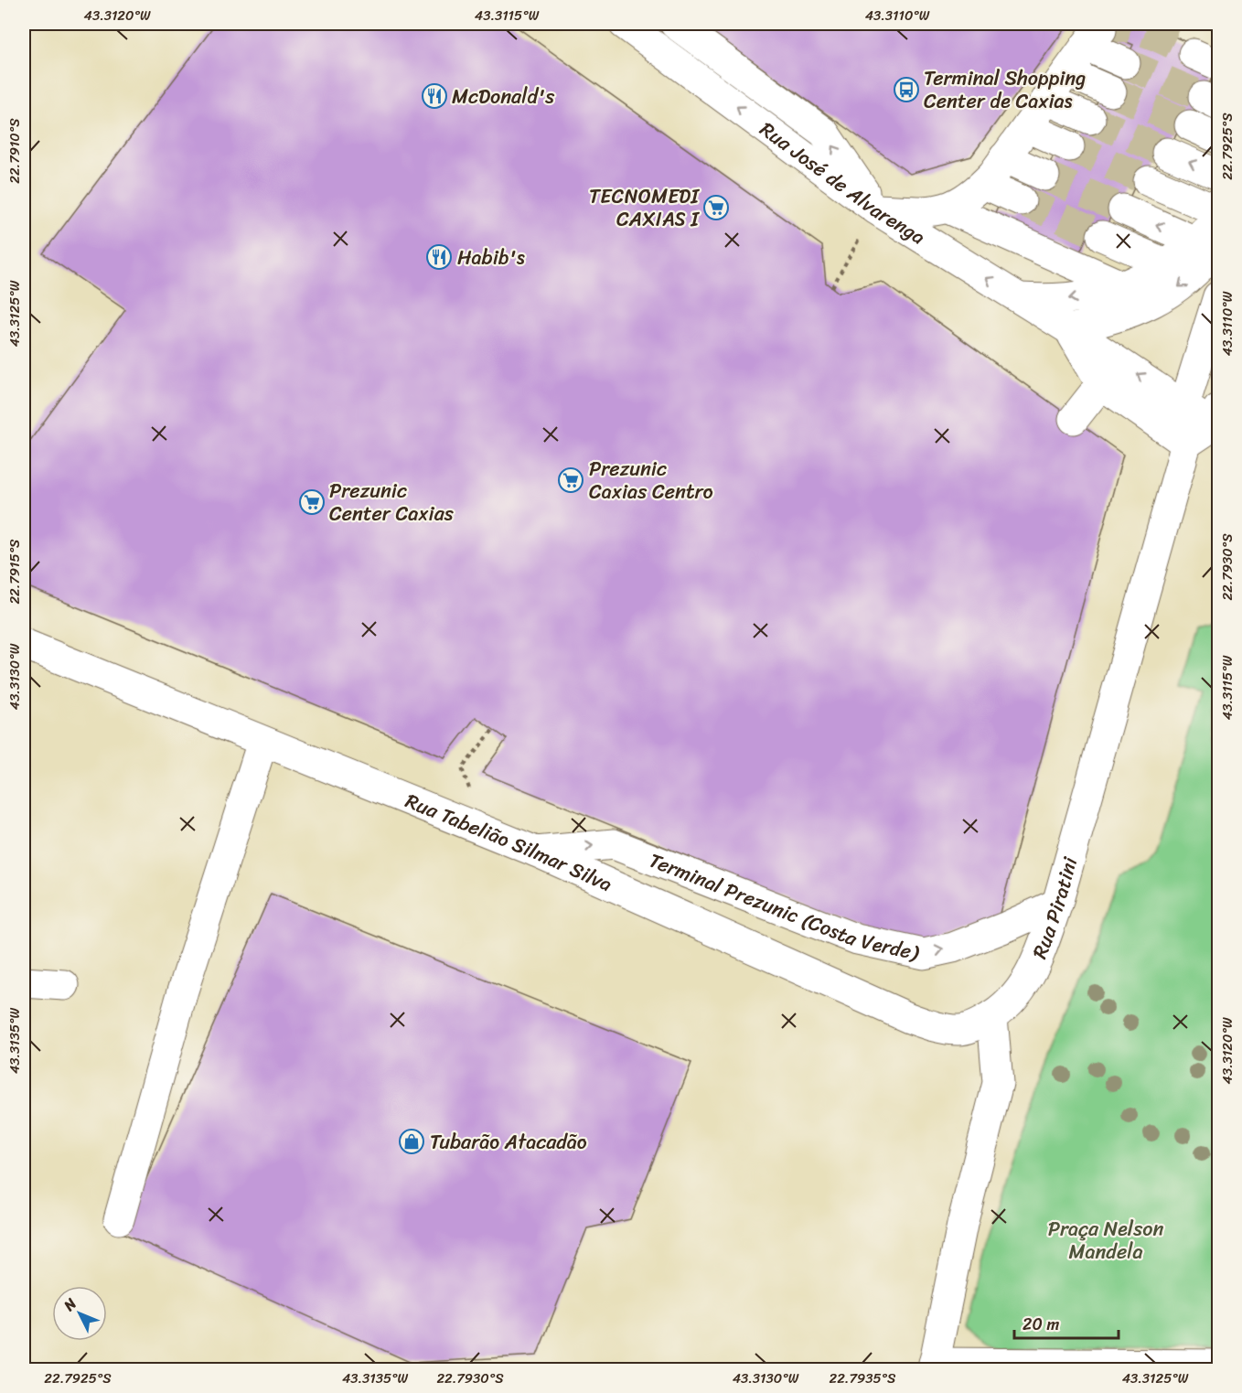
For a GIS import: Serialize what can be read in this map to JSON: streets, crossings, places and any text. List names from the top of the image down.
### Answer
{
  "streets": {
    "main road": [
      "Rua José de Alvarenga",
      "Rua Tabelião Silmar Silva",
      "Terminal Prezunic (Costa Verde)",
      "Rua Piratini"
    ]
  },
  "crossings": [
    ["Rua José de Alvarenga", "Rua Piratini"],
    ["Rua Tabelião Silmar Silva", "Terminal Prezunic (Costa Verde)"],
    ["Rua Tabelião Silmar Silva", "Rua Piratini"],
    ["Terminal Prezunic (Costa Verde)", "Rua Piratini"]
  ],
  "one_way": ["Terminal Prezunic (Costa Verde)"],
  "parks": ["Praça Nelson Mandela"],
  "places": {
    "bus stop": ["Terminal Shopping Center de Caxias"],
    "restaurant": ["McDonald's", "Habib's"],
    "supermarket": ["TECNOMEDI CAXIAS I", "Prezunic Caxias Centro", "Prezunic Center Caxias"],
    "shop": ["Tubarão Atacadão"]
  },
  "scale_bar": "20 m",
  "north": "top left",
  "coordinates": [
    "43.3120°W",
    "43.3115°W",
    "43.3110°W",
    "22.7925°S",
    "22.7910°S",
    "43.3125°W",
    "22.7930°S",
    "22.7915°S",
    "43.3130°W",
    "43.3135°W",
    "22.7935°S"
  ]
}
